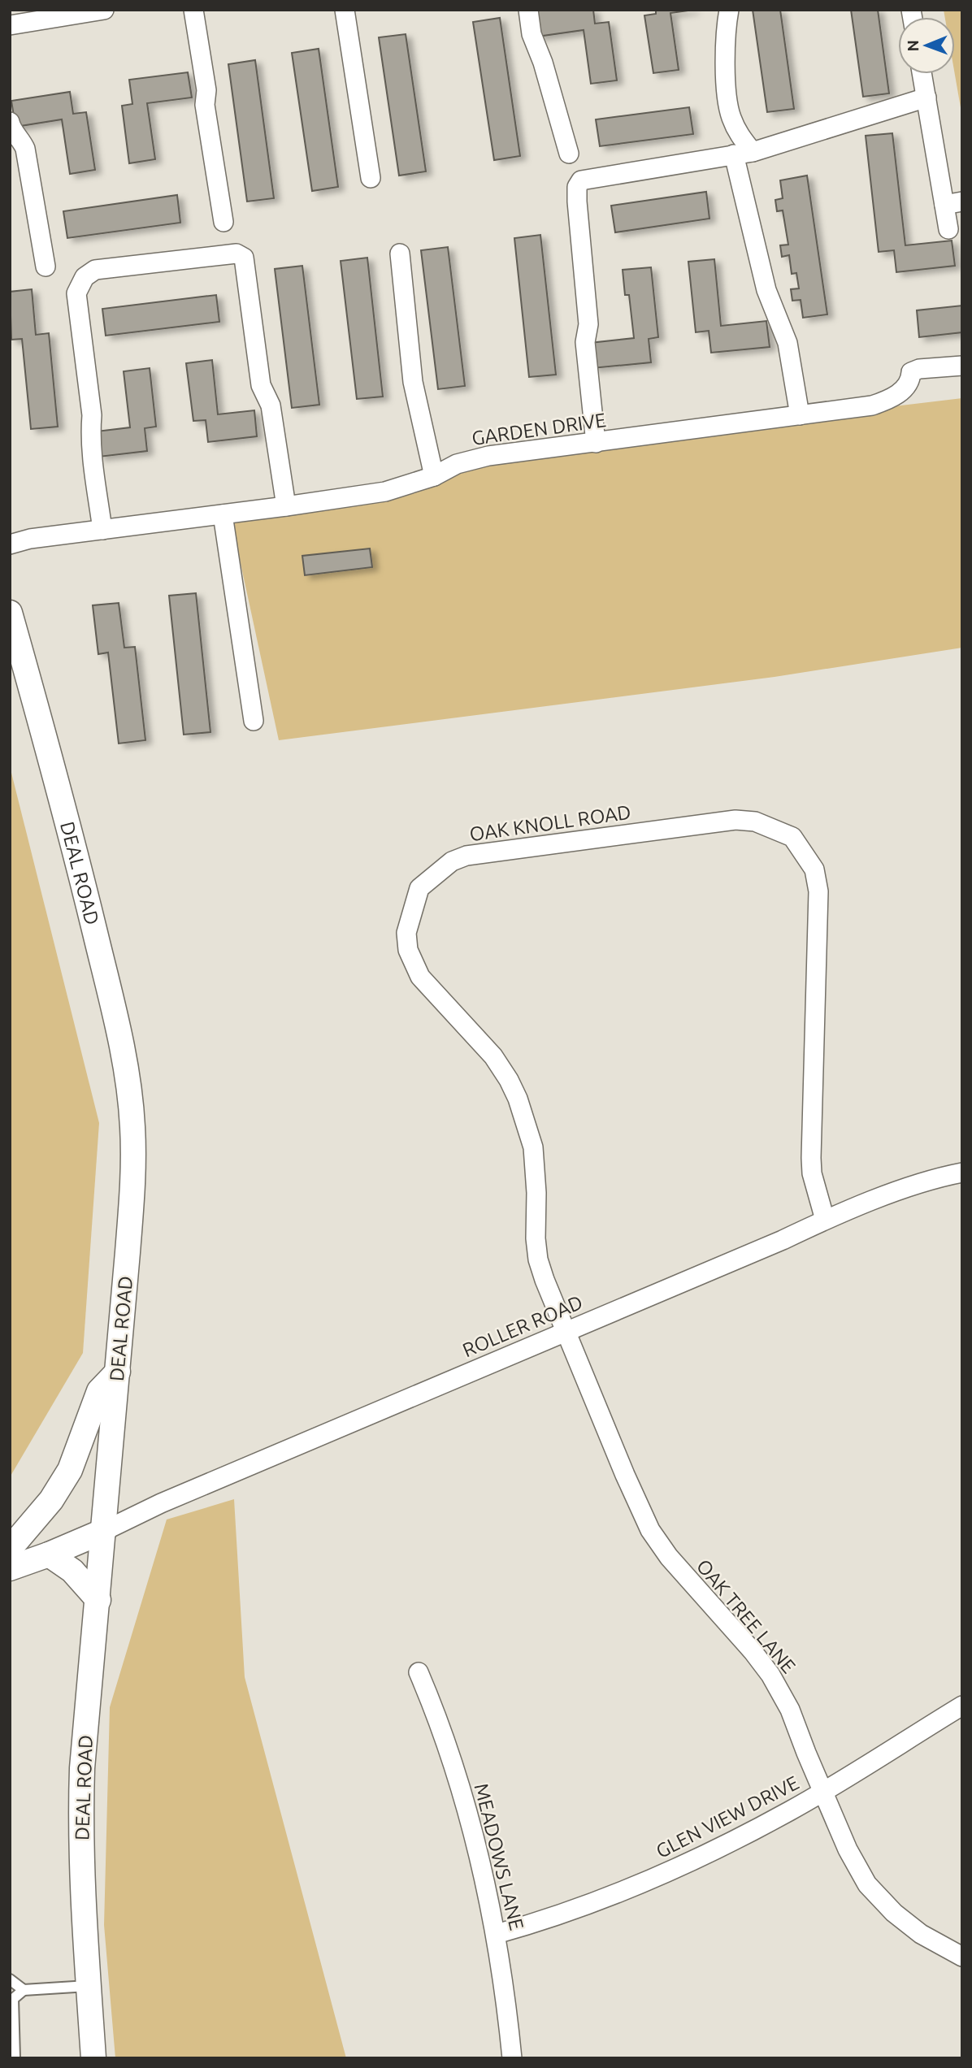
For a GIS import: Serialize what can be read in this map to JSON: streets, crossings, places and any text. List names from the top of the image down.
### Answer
{
  "streets": {
    "street": [
      "GARDEN DRIVE",
      "OAK KNOLL ROAD",
      "DEAL ROAD",
      "ROLLER ROAD",
      "OAK TREE LANE",
      "GLEN VIEW DRIVE",
      "MEADOWS LANE"
    ]
  },
  "crossings": [
    ["OAK KNOLL ROAD", "ROLLER ROAD"],
    ["OAK KNOLL ROAD", "OAK TREE LANE"],
    ["DEAL ROAD", "ROLLER ROAD"],
    ["ROLLER ROAD", "OAK TREE LANE"],
    ["OAK TREE LANE", "GLEN VIEW DRIVE"],
    ["GLEN VIEW DRIVE", "MEADOWS LANE"]
  ],
  "north": "left"
}
